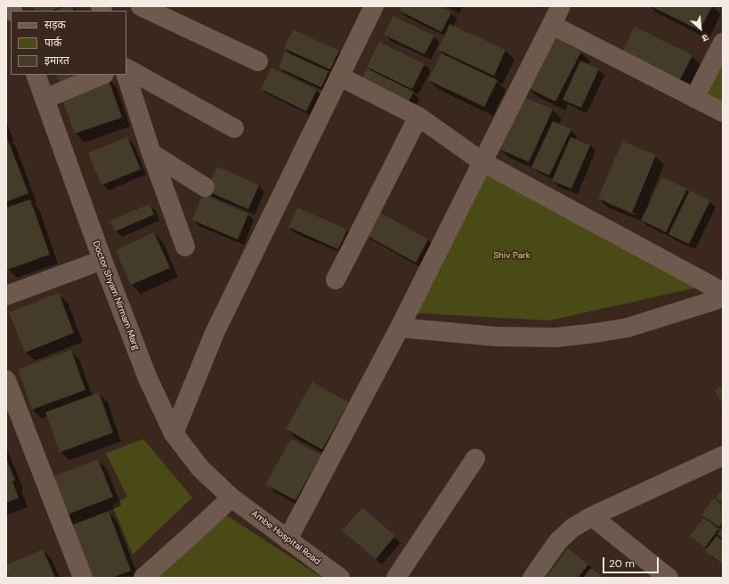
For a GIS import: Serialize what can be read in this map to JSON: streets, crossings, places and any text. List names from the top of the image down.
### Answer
{
  "streets": {
    "street": ["Doctor Shyam Nirmam Marg", "Ambe Hospital Road"]
  },
  "crossings": [
    ["Doctor Shyam Nirmam Marg", "Ambe Hospital Road"]
  ],
  "parks": ["Shiv Park"],
  "legend": ["सड़क", "पार्क", "इमारत"],
  "scale_bar": "20 m",
  "north": "bottom right"
}
